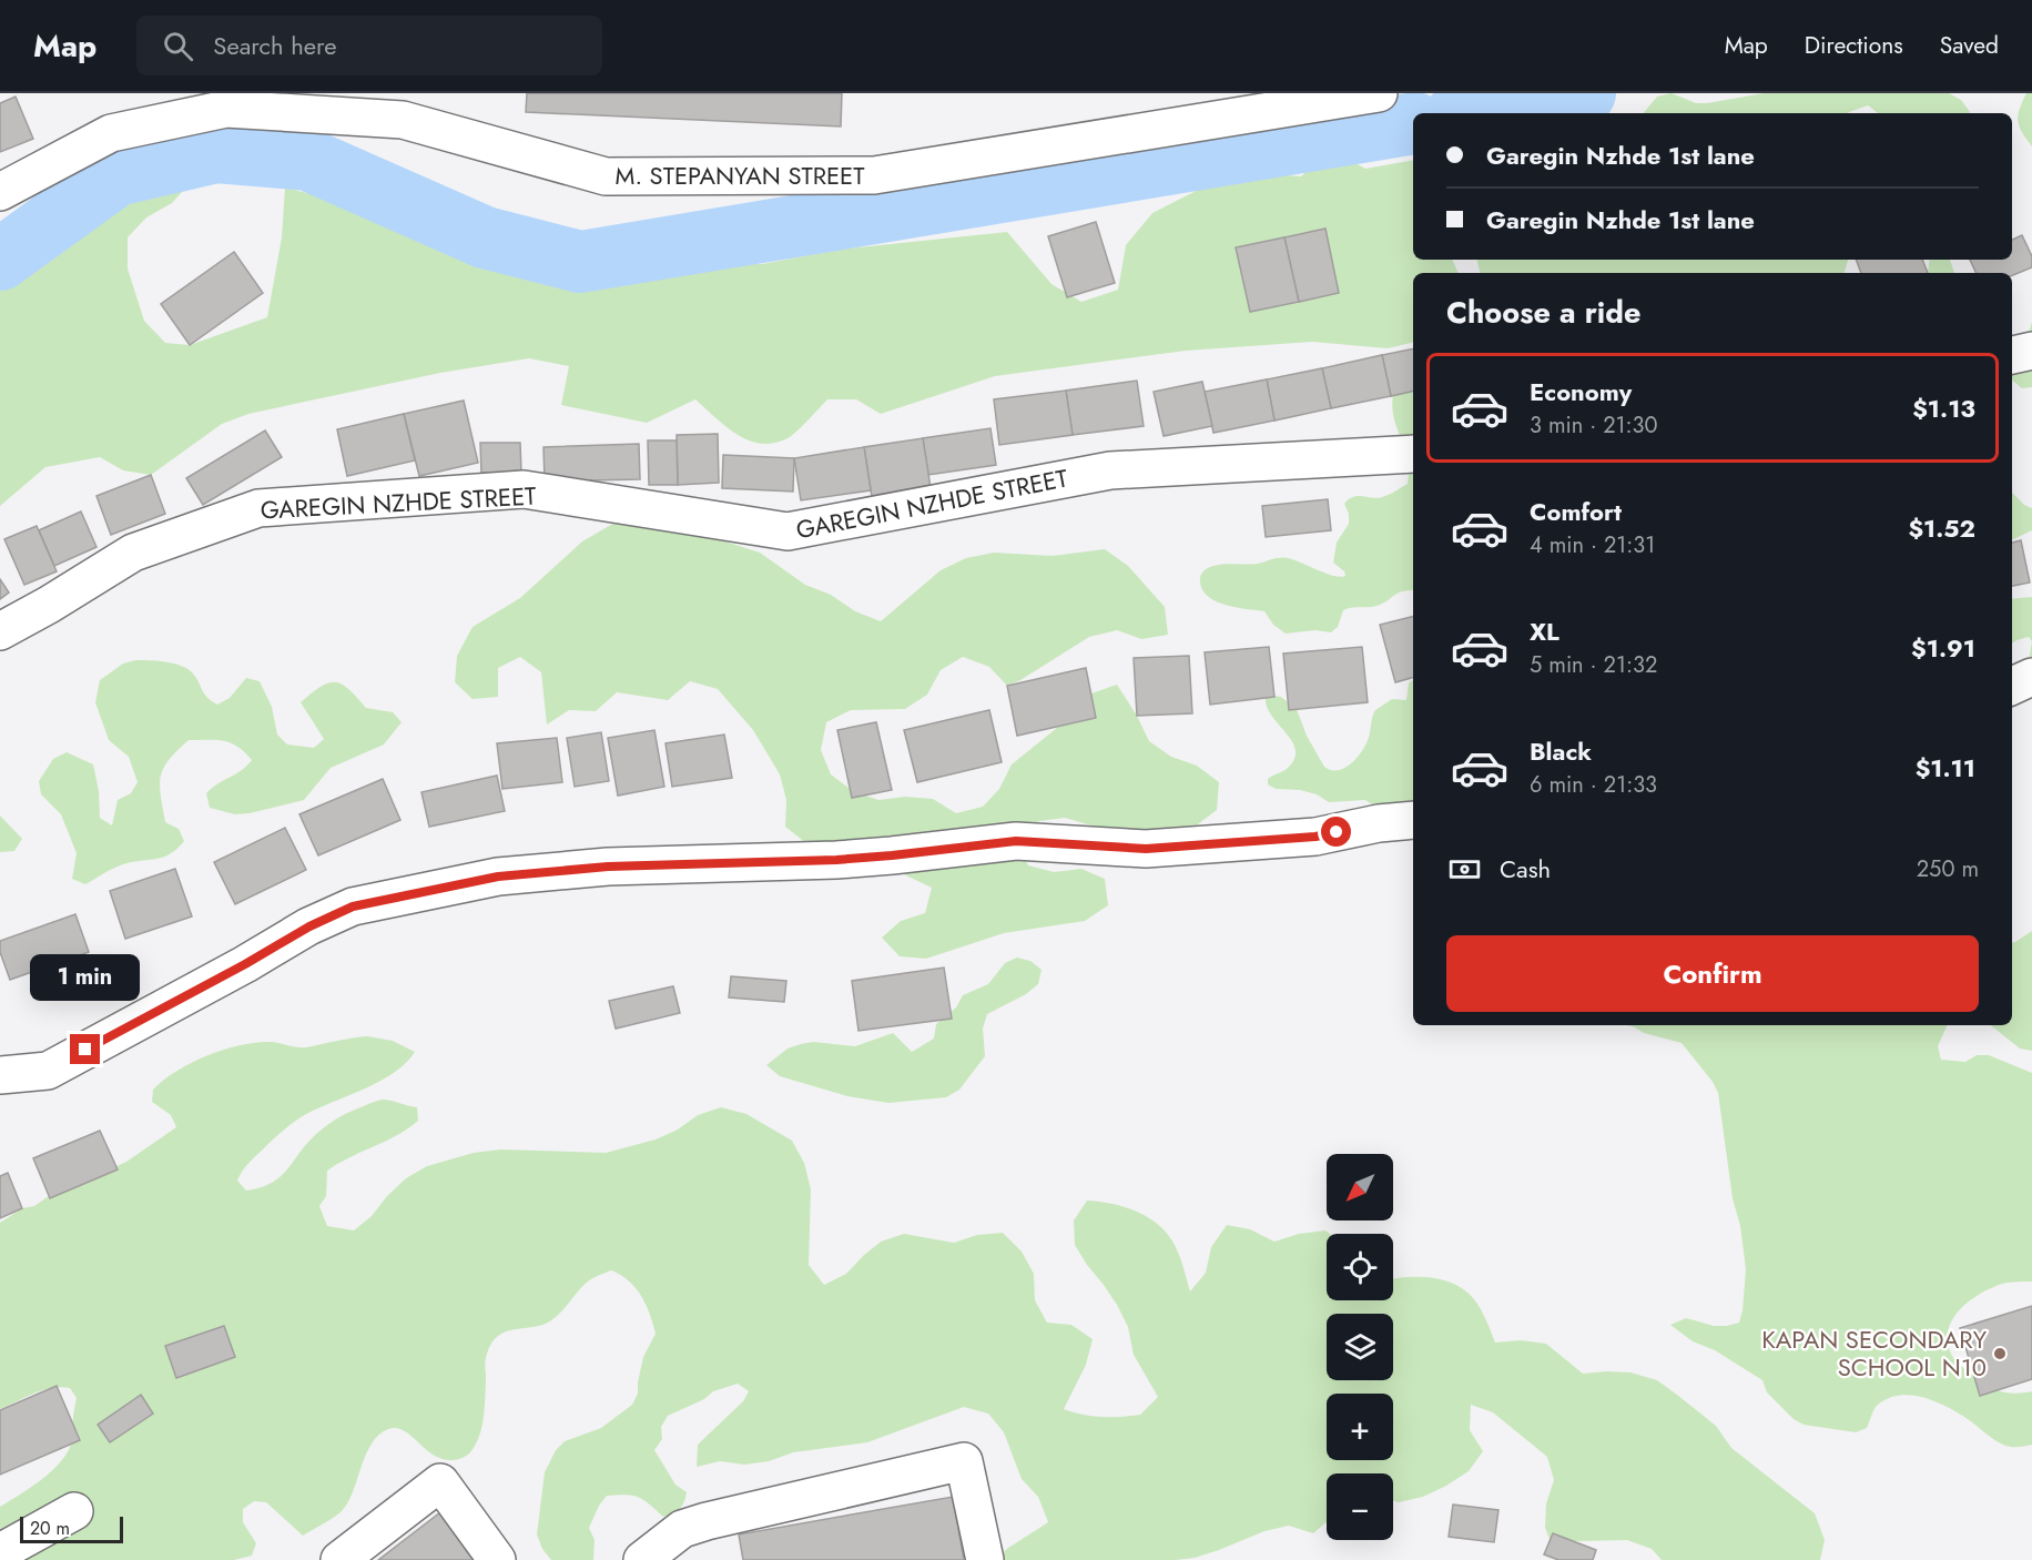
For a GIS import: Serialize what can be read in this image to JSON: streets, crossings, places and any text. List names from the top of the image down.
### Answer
{
  "streets": {
    "street": ["M. STEPANYAN STREET", "GAREGIN NZHDE STREET"]
  },
  "places": ["KAPAN SECONDARY SCHOOL N10"],
  "scale_bar": "20 m",
  "north": "bottom left",
  "page": {
    "header": "Map",
    "search": "Search here",
    "nav": ["Map", "Directions", "Saved"],
    "banner": ["Garegin Nzhde 1st lane", "Garegin Nzhde 1st lane"],
    "heading": "Choose a ride",
    "list": [
      {
        "name": "Economy",
        "note": "3 min · 21:30",
        "value": "$1.13"
      },
      {
        "name": "Comfort",
        "note": "4 min · 21:31",
        "value": "$1.52"
      },
      {
        "name": "XL",
        "note": "5 min · 21:32",
        "value": "$1.91"
      },
      {
        "name": "Black",
        "note": "6 min · 21:33",
        "value": "$1.11"
      }
    ],
    "pay": ["Cash", "250 m"],
    "buttons": "Confirm",
    "bubble": "1 min",
    "map_buttons": ["+", "−"],
    "scale": "20 m"
  }
}
